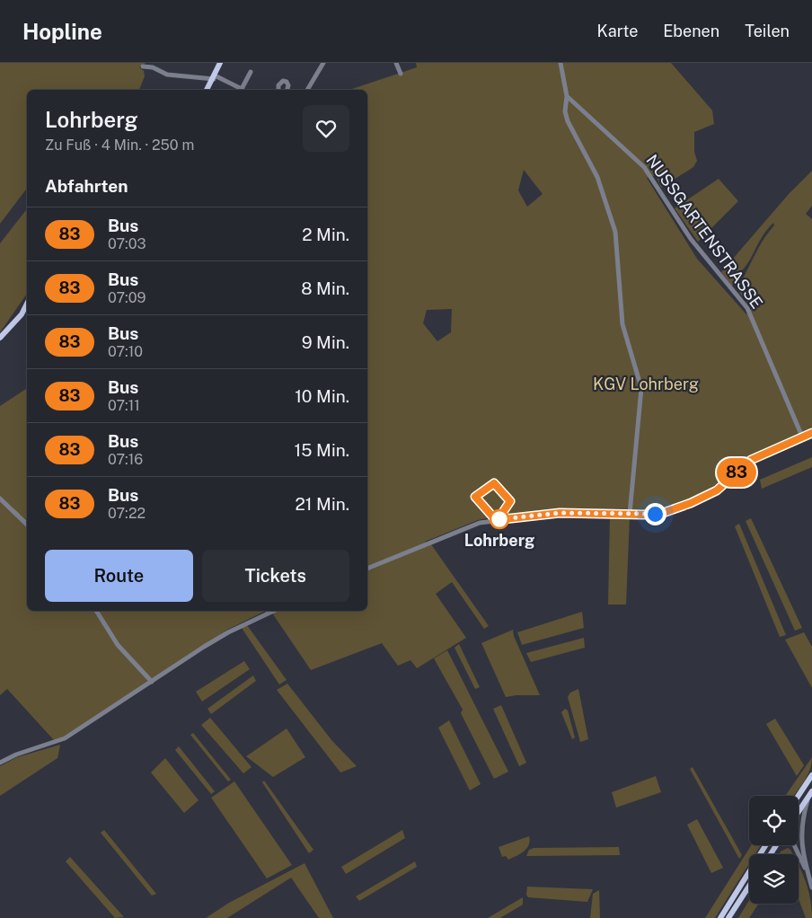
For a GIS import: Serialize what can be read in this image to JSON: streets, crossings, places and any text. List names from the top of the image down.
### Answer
{
  "streets": {
    "street": ["NUSSGARTENSTRASSE"]
  },
  "parks": ["KGV Lohrberg"],
  "places": ["Lohrberg"],
  "lines": ["bus line 83"],
  "page": {
    "header": "Hopline",
    "nav": ["Karte", "Ebenen", "Teilen"],
    "on_map": "83",
    "heading": [
      ["Lohrberg", "Zu Fuß · 4 Min. · 250 m"],
      "Abfahrten"
    ],
    "list": [
      {
        "mark": "83",
        "name": "Bus",
        "note": "07:03",
        "value": "2 Min."
      },
      {
        "mark": "83",
        "name": "Bus",
        "note": "07:09",
        "value": "8 Min."
      },
      {
        "mark": "83",
        "name": "Bus",
        "note": "07:10",
        "value": "9 Min."
      },
      {
        "mark": "83",
        "name": "Bus",
        "note": "07:11",
        "value": "10 Min."
      },
      {
        "mark": "83",
        "name": "Bus",
        "note": "07:16",
        "value": "15 Min."
      },
      {
        "mark": "83",
        "name": "Bus",
        "note": "07:22",
        "value": "21 Min."
      }
    ],
    "buttons": ["Route", "Tickets"]
  }
}
